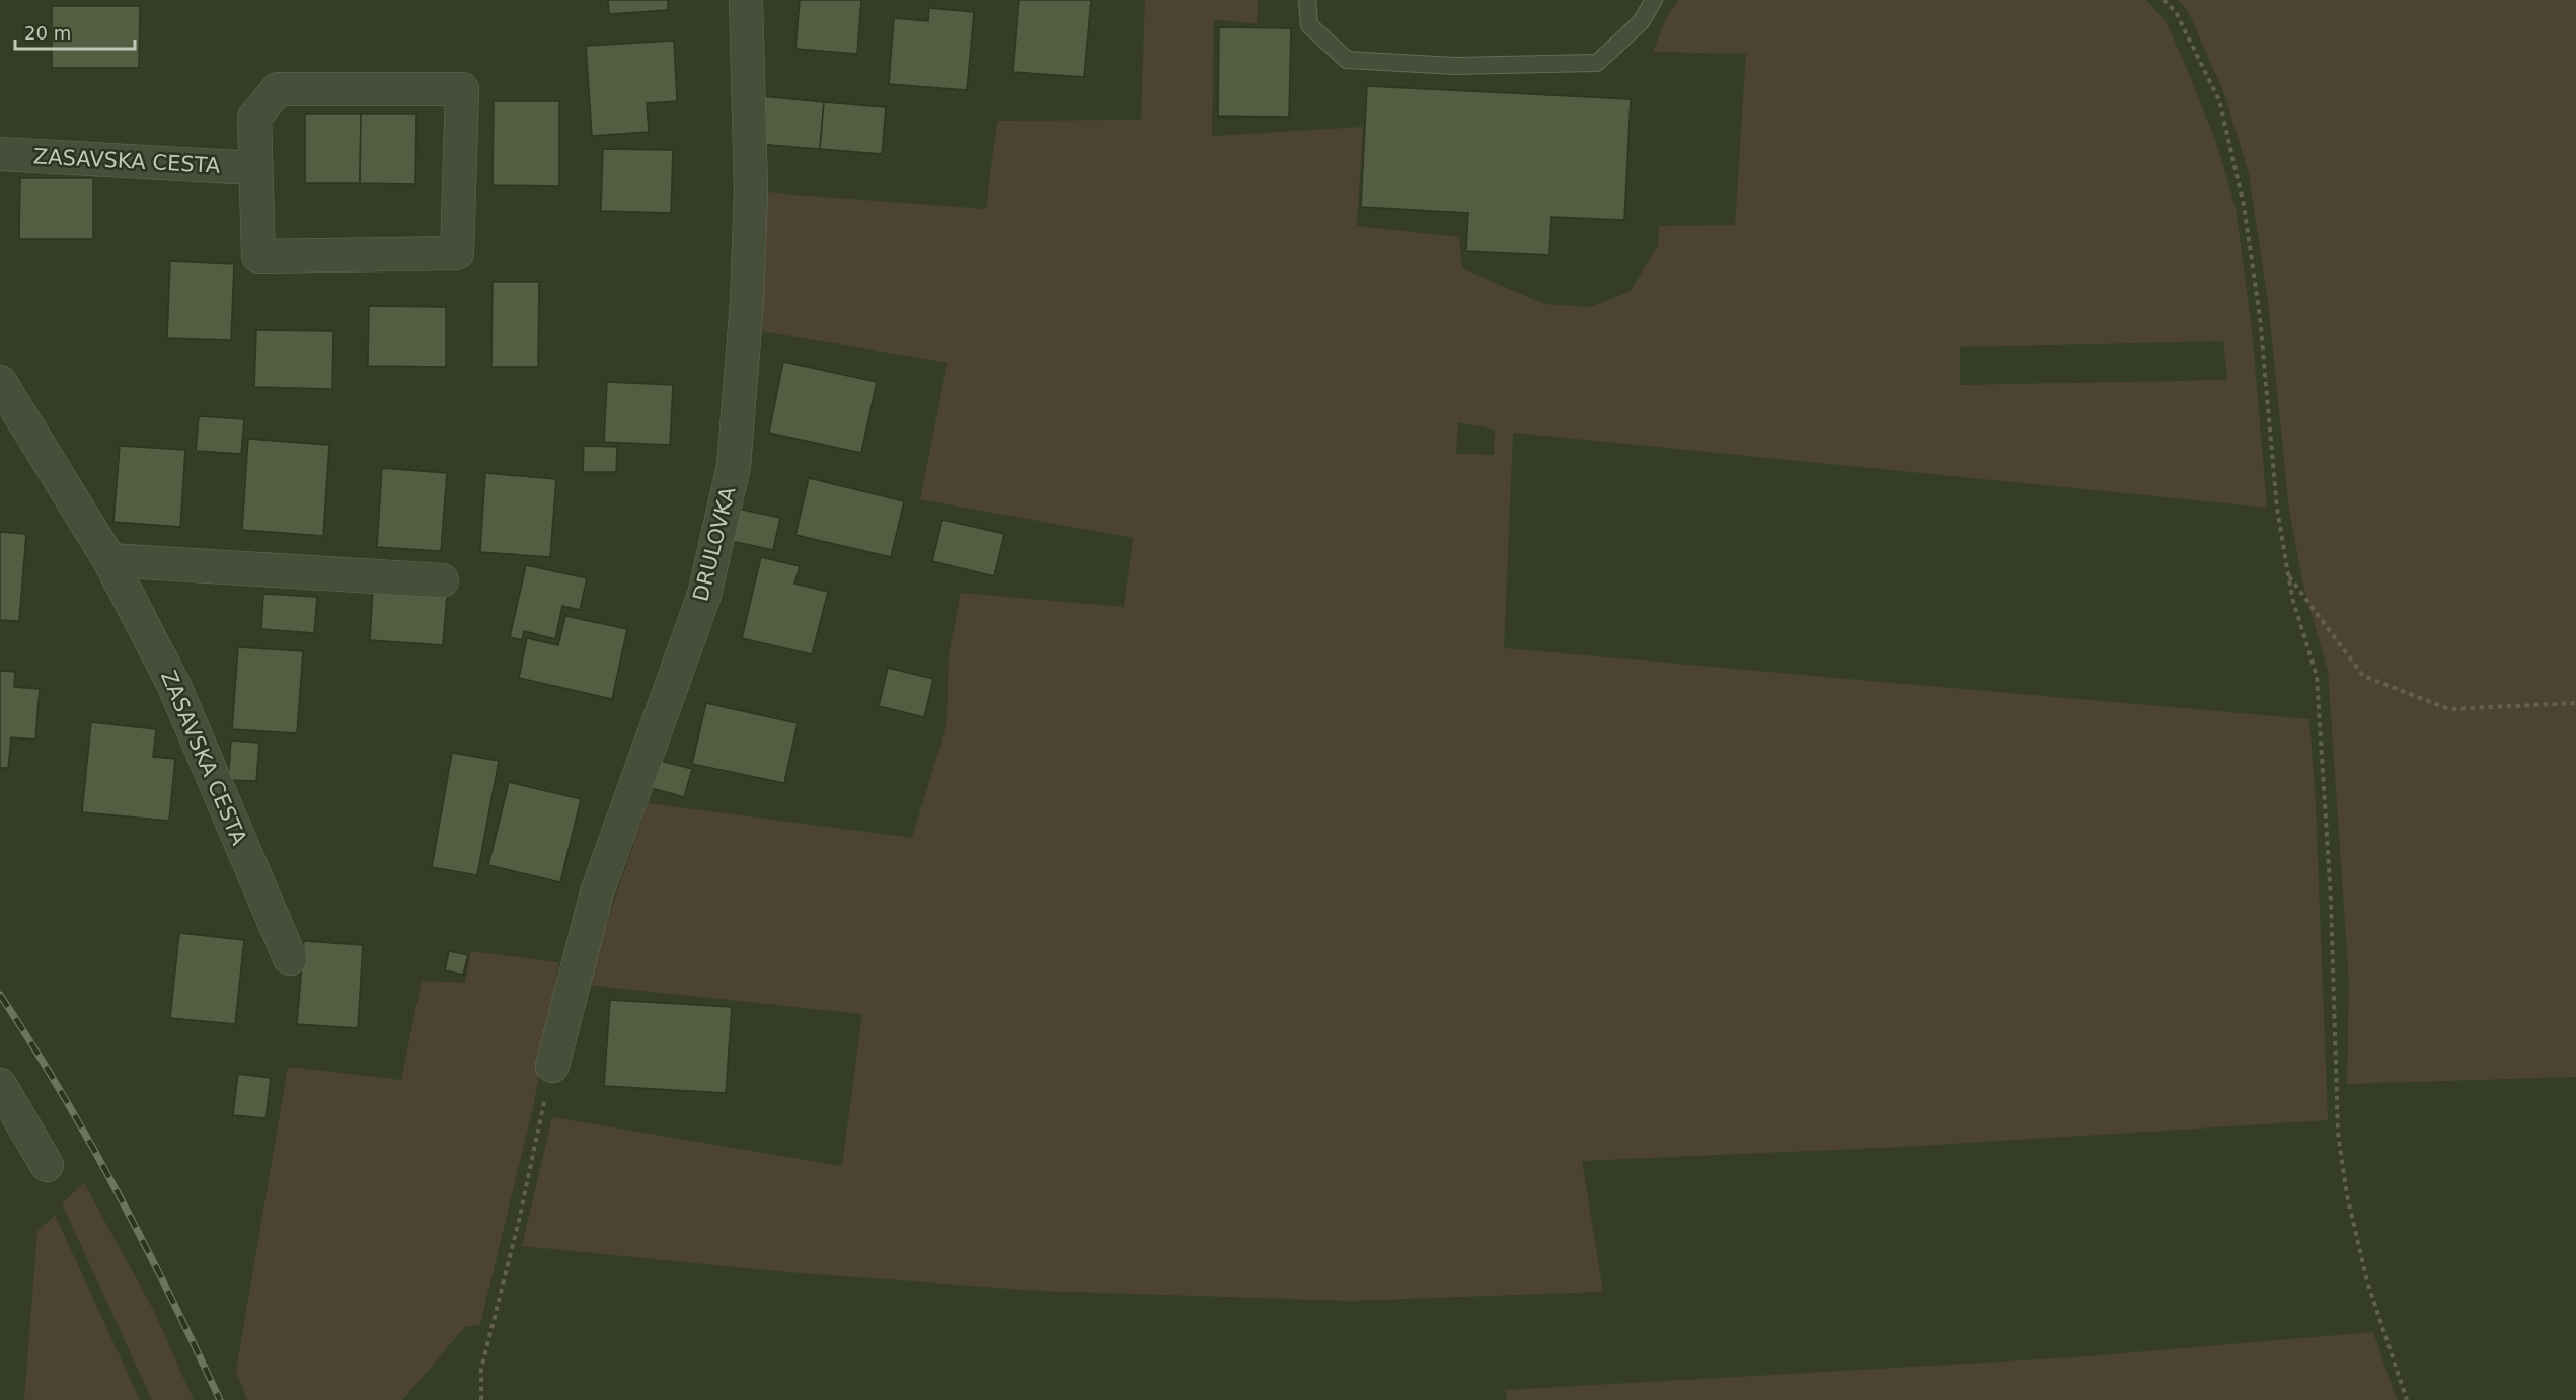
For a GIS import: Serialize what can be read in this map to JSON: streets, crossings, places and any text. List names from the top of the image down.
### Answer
{
  "streets": {
    "street": ["ZASAVSKA CESTA", "DRULOVKA"]
  },
  "scale_bar": "20 m"
}
